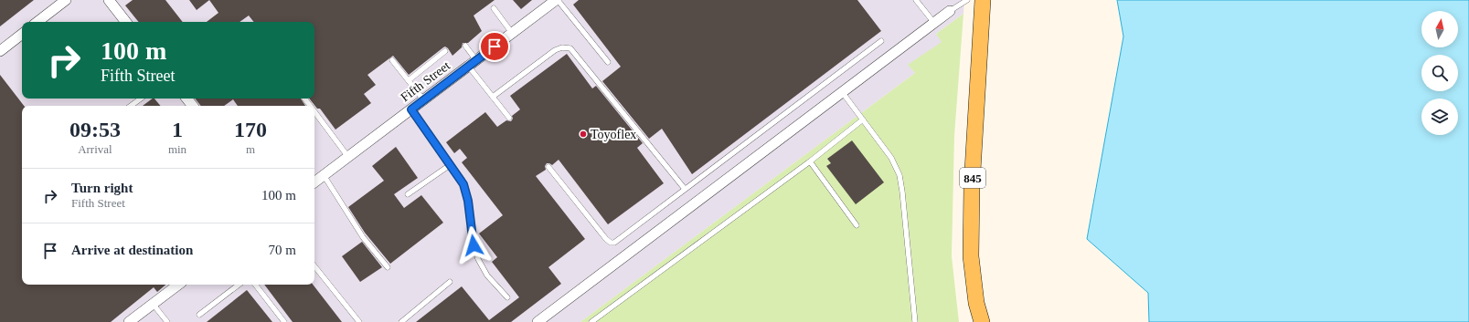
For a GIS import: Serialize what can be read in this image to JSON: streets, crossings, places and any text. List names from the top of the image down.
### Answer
{
  "streets": {
    "main road": ["845"],
    "street": ["Fifth Street"]
  },
  "places": ["Toyoflex"],
  "north": "top",
  "page": {
    "turn": ["100 m", "Fifth Street"],
    "eta": [
      "09:53",
      "Arrival",
      "1",
      "min",
      "170",
      "m"
    ],
    "list": [
      {
        "name": "Turn right",
        "note": "Fifth Street",
        "value": "100 m"
      },
      {
        "name": "Arrive at destination",
        "value": "70 m"
      }
    ]
  }
}
